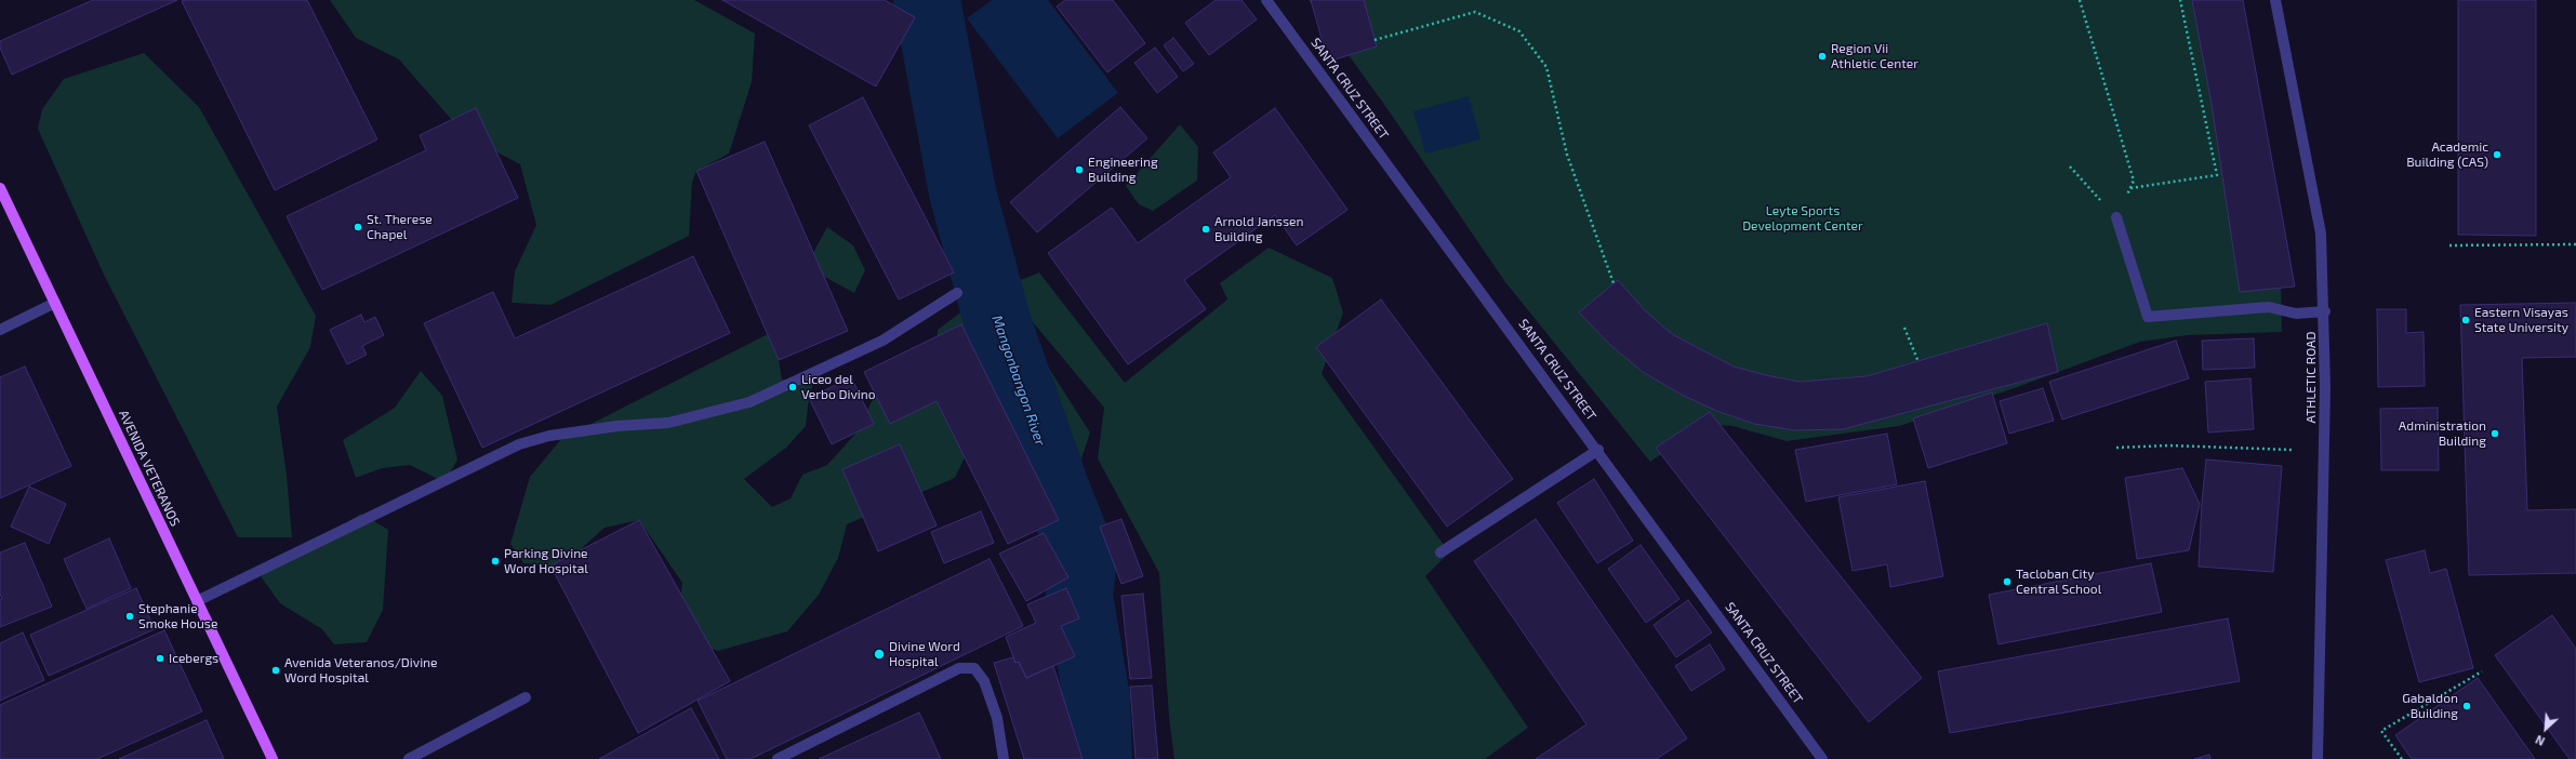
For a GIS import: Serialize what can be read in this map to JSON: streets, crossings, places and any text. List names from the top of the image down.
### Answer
{
  "streets": {
    "main road": ["AVENIDA VETERANOS"],
    "street": ["SANTA CRUZ STREET", "ATHLETIC ROAD"]
  },
  "water": ["Mangonbangon River"],
  "parks": ["Leyte Sports Development Center"],
  "places": [
    "Region Vii Athletic Center",
    "Academic Building (CAS)",
    "Engineering Building",
    "St. Therese Chapel",
    "Arnold Janssen Building",
    "Eastern Visayas State University",
    "Liceo del Verbo Divino",
    "Administration Building",
    "Parking Divine Word Hospital",
    "Tacloban City Central School",
    "Stephanie Smoke House",
    "Divine Word Hospital",
    "Icebergs",
    "Avenida Veteranos/Divine Word Hospital",
    "Gabaldon Building"
  ],
  "north": "bottom left"
}
